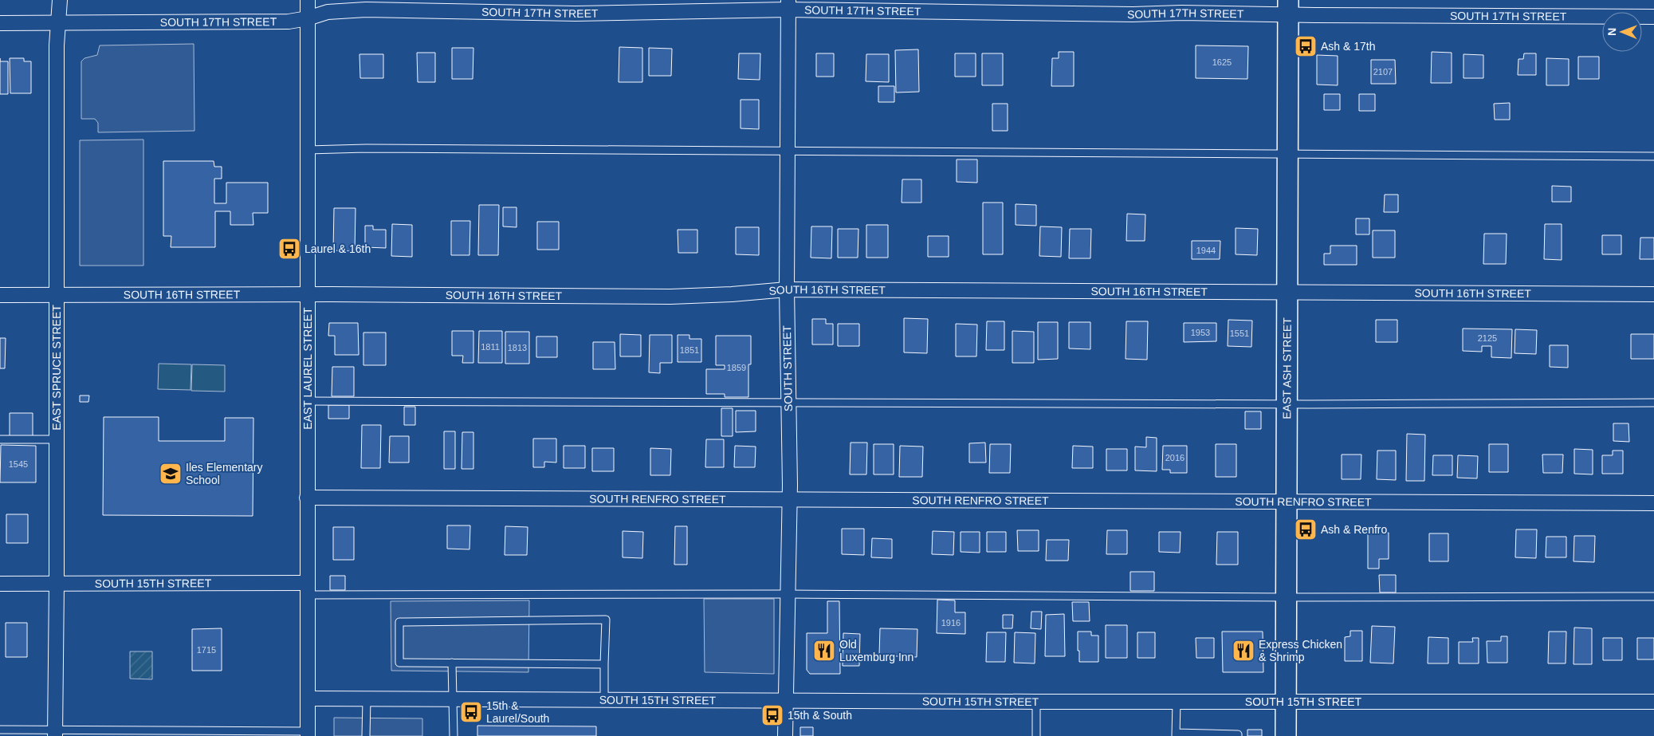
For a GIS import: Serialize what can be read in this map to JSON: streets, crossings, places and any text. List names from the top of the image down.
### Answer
{
  "streets": {
    "street": [
      "SOUTH 17TH STREET",
      "SOUTH 16TH STREET",
      "EAST SPRUCE STREET",
      "EAST ASH STREET",
      "EAST LAUREL STREET",
      "SOUTH STREET",
      "SOUTH RENFRO STREET",
      "SOUTH 15TH STREET"
    ]
  },
  "crossings": [
    ["SOUTH 17TH STREET", "EAST SPRUCE STREET"],
    ["SOUTH 17TH STREET", "EAST ASH STREET"],
    ["SOUTH 17TH STREET", "EAST LAUREL STREET"],
    ["SOUTH 17TH STREET", "SOUTH STREET"],
    ["SOUTH 16TH STREET", "EAST SPRUCE STREET"],
    ["SOUTH 16TH STREET", "EAST ASH STREET"],
    ["SOUTH 16TH STREET", "EAST LAUREL STREET"],
    ["SOUTH 16TH STREET", "SOUTH STREET"],
    ["EAST SPRUCE STREET", "SOUTH 15TH STREET"],
    ["EAST ASH STREET", "SOUTH RENFRO STREET"],
    ["EAST ASH STREET", "SOUTH 15TH STREET"],
    ["EAST LAUREL STREET", "SOUTH RENFRO STREET"],
    ["EAST LAUREL STREET", "SOUTH 15TH STREET"],
    ["SOUTH STREET", "SOUTH RENFRO STREET"],
    ["SOUTH STREET", "SOUTH 15TH STREET"]
  ],
  "places": {
    "bus stop": [
      "Ash & 17th",
      "Laurel & 16th",
      "Ash & Renfro",
      "15th & Laurel/South",
      "15th & South"
    ],
    "school or university": ["Iles Elementary School"],
    "restaurant": ["Old Luxemburg Inn", "Express Chicken & Shrimp"]
  },
  "house_numbers": [
    "1625",
    "2107",
    "1944",
    "1953",
    "1551",
    "2125",
    "1811",
    "1813",
    "1851",
    "1859",
    "2016",
    "1545",
    "1916",
    "1715"
  ],
  "north": "left"
}
